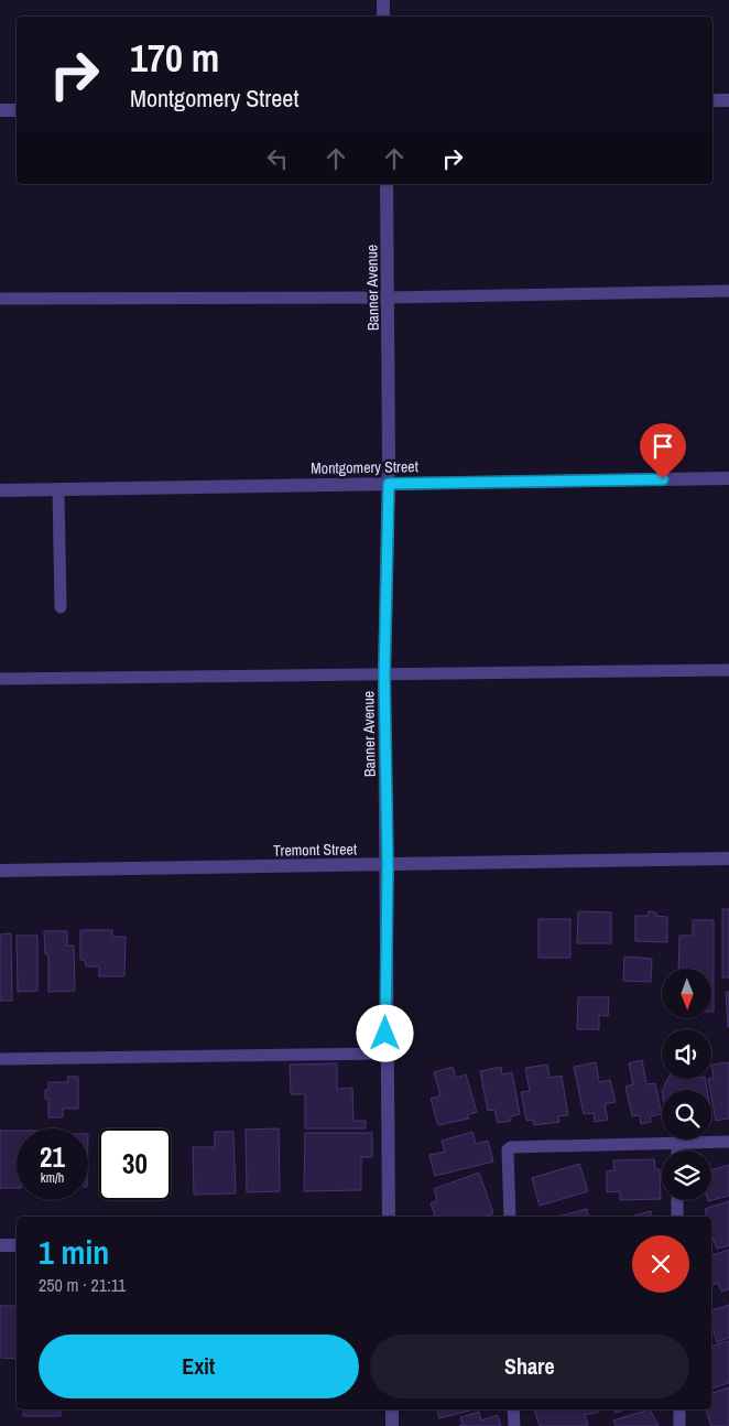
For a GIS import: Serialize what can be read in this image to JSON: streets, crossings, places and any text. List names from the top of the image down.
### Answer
{
  "streets": {
    "street": ["Banner Avenue", "Montgomery Street", "Tremont Street"]
  },
  "crossings": [
    ["Banner Avenue", "Montgomery Street"],
    ["Banner Avenue", "Tremont Street"]
  ],
  "north": "bottom",
  "page": {
    "turn": ["170 m", "Montgomery Street"],
    "speed": "21 km/h",
    "limit": "30",
    "heading": ["1 min", "250 m · 21:11"],
    "buttons": ["Exit", "Share"]
  }
}
